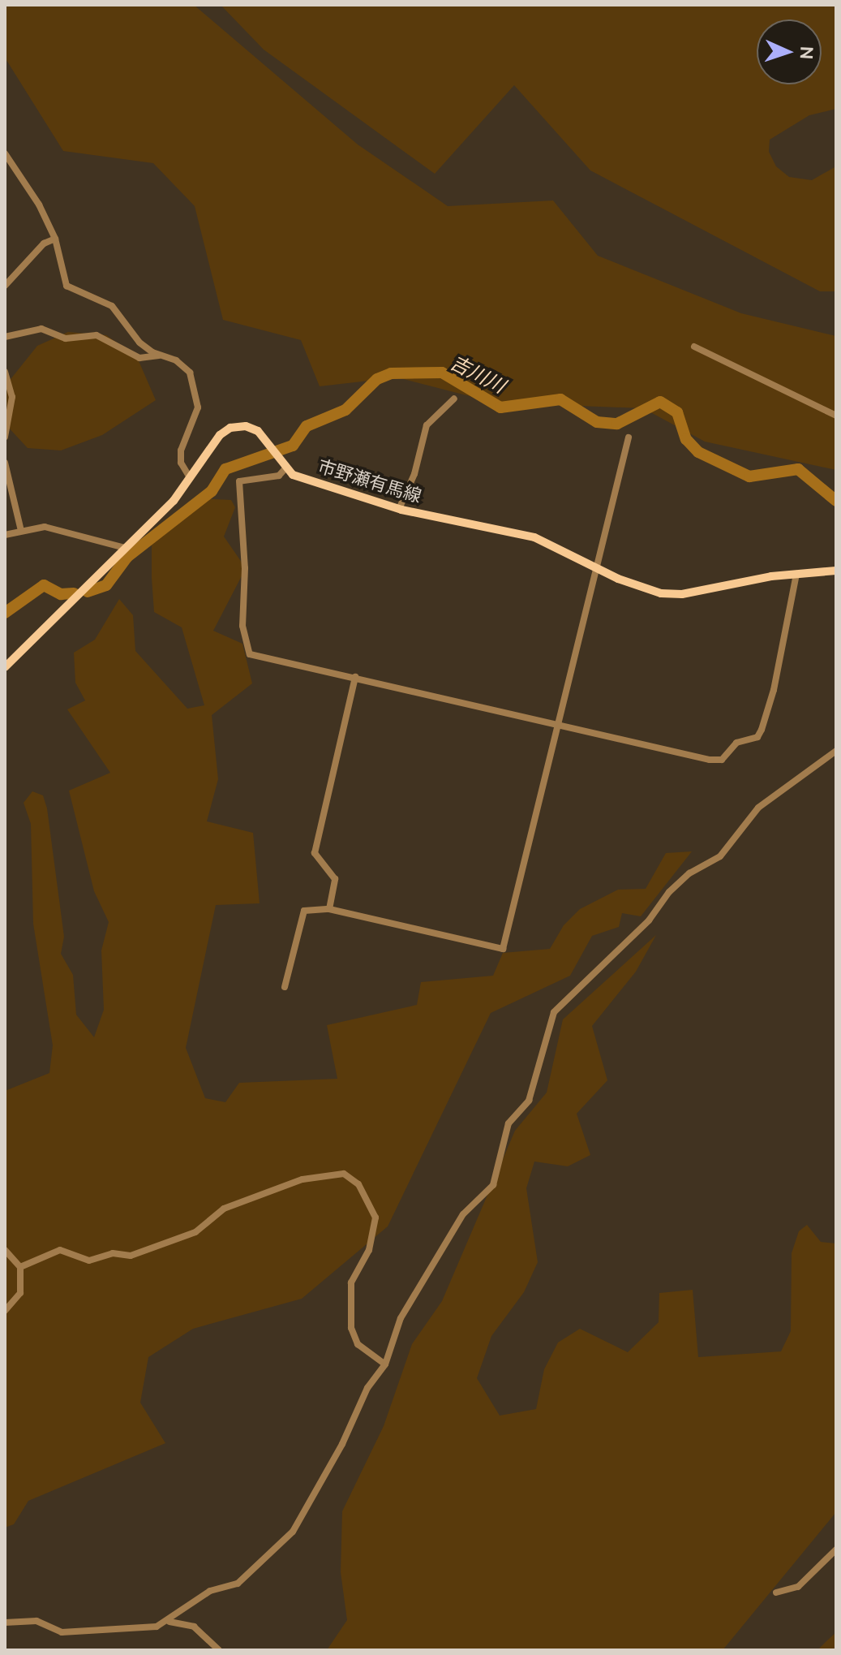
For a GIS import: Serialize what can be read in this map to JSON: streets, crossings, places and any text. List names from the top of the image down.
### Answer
{
  "streets": {
    "main road": ["市野瀬有馬線"]
  },
  "water": ["吉川川"],
  "north": "right"
}
